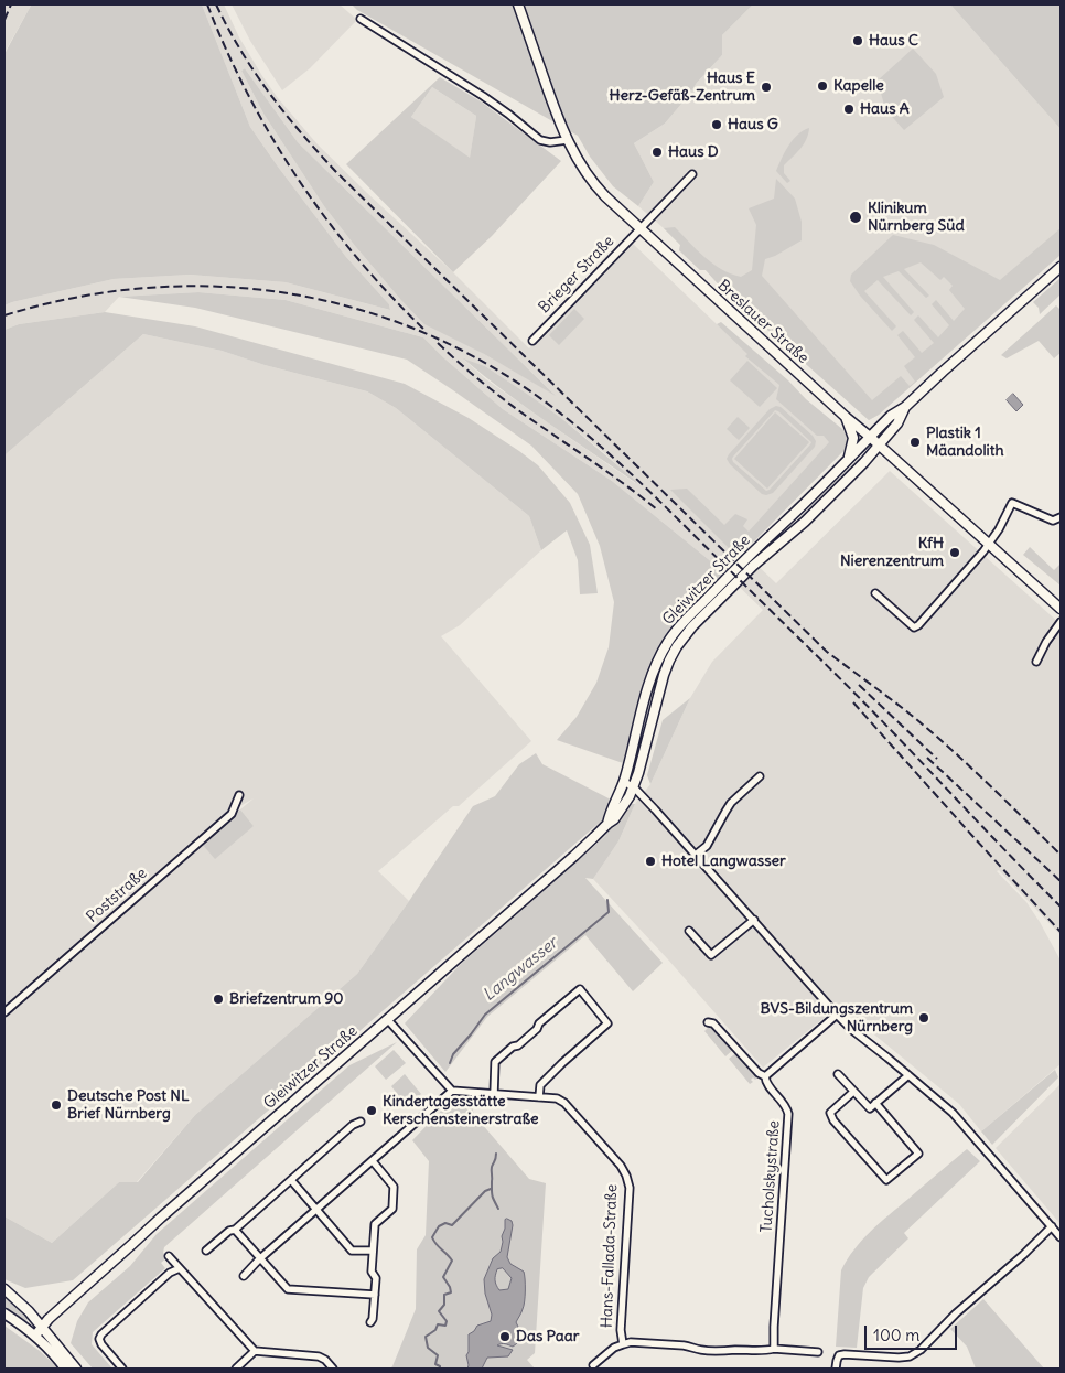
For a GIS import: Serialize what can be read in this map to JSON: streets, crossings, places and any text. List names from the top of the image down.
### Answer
{
  "streets": {
    "main road": ["Breslauer Straße", "Gleiwitzer Straße"],
    "street": [
      "Brieger Straße",
      "Poststraße",
      "Tucholskystraße",
      "Hans-Fallada-Straße"
    ]
  },
  "crossings": [
    ["Brieger Straße", "Breslauer Straße"],
    ["Breslauer Straße", "Gleiwitzer Straße"],
    ["Tucholskystraße", "Hans-Fallada-Straße"]
  ],
  "water": ["Langwasser"],
  "places": [
    "Haus C",
    "Kapelle",
    "Haus E Herz-Gefäß-Zentrum",
    "Haus A",
    "Haus G",
    "Haus D",
    "Klinikum Nürnberg Süd",
    "Plastik 1 Mäandolith",
    "KfH Nierenzentrum",
    "Hotel Langwasser",
    "Briefzentrum 90",
    "BVS-Bildungszentrum Nürnberg",
    "Deutsche Post NL Brief Nürnberg",
    "Kindertagesstätte Kerschensteinerstraße",
    "Das Paar"
  ],
  "scale_bar": "100 m"
}
